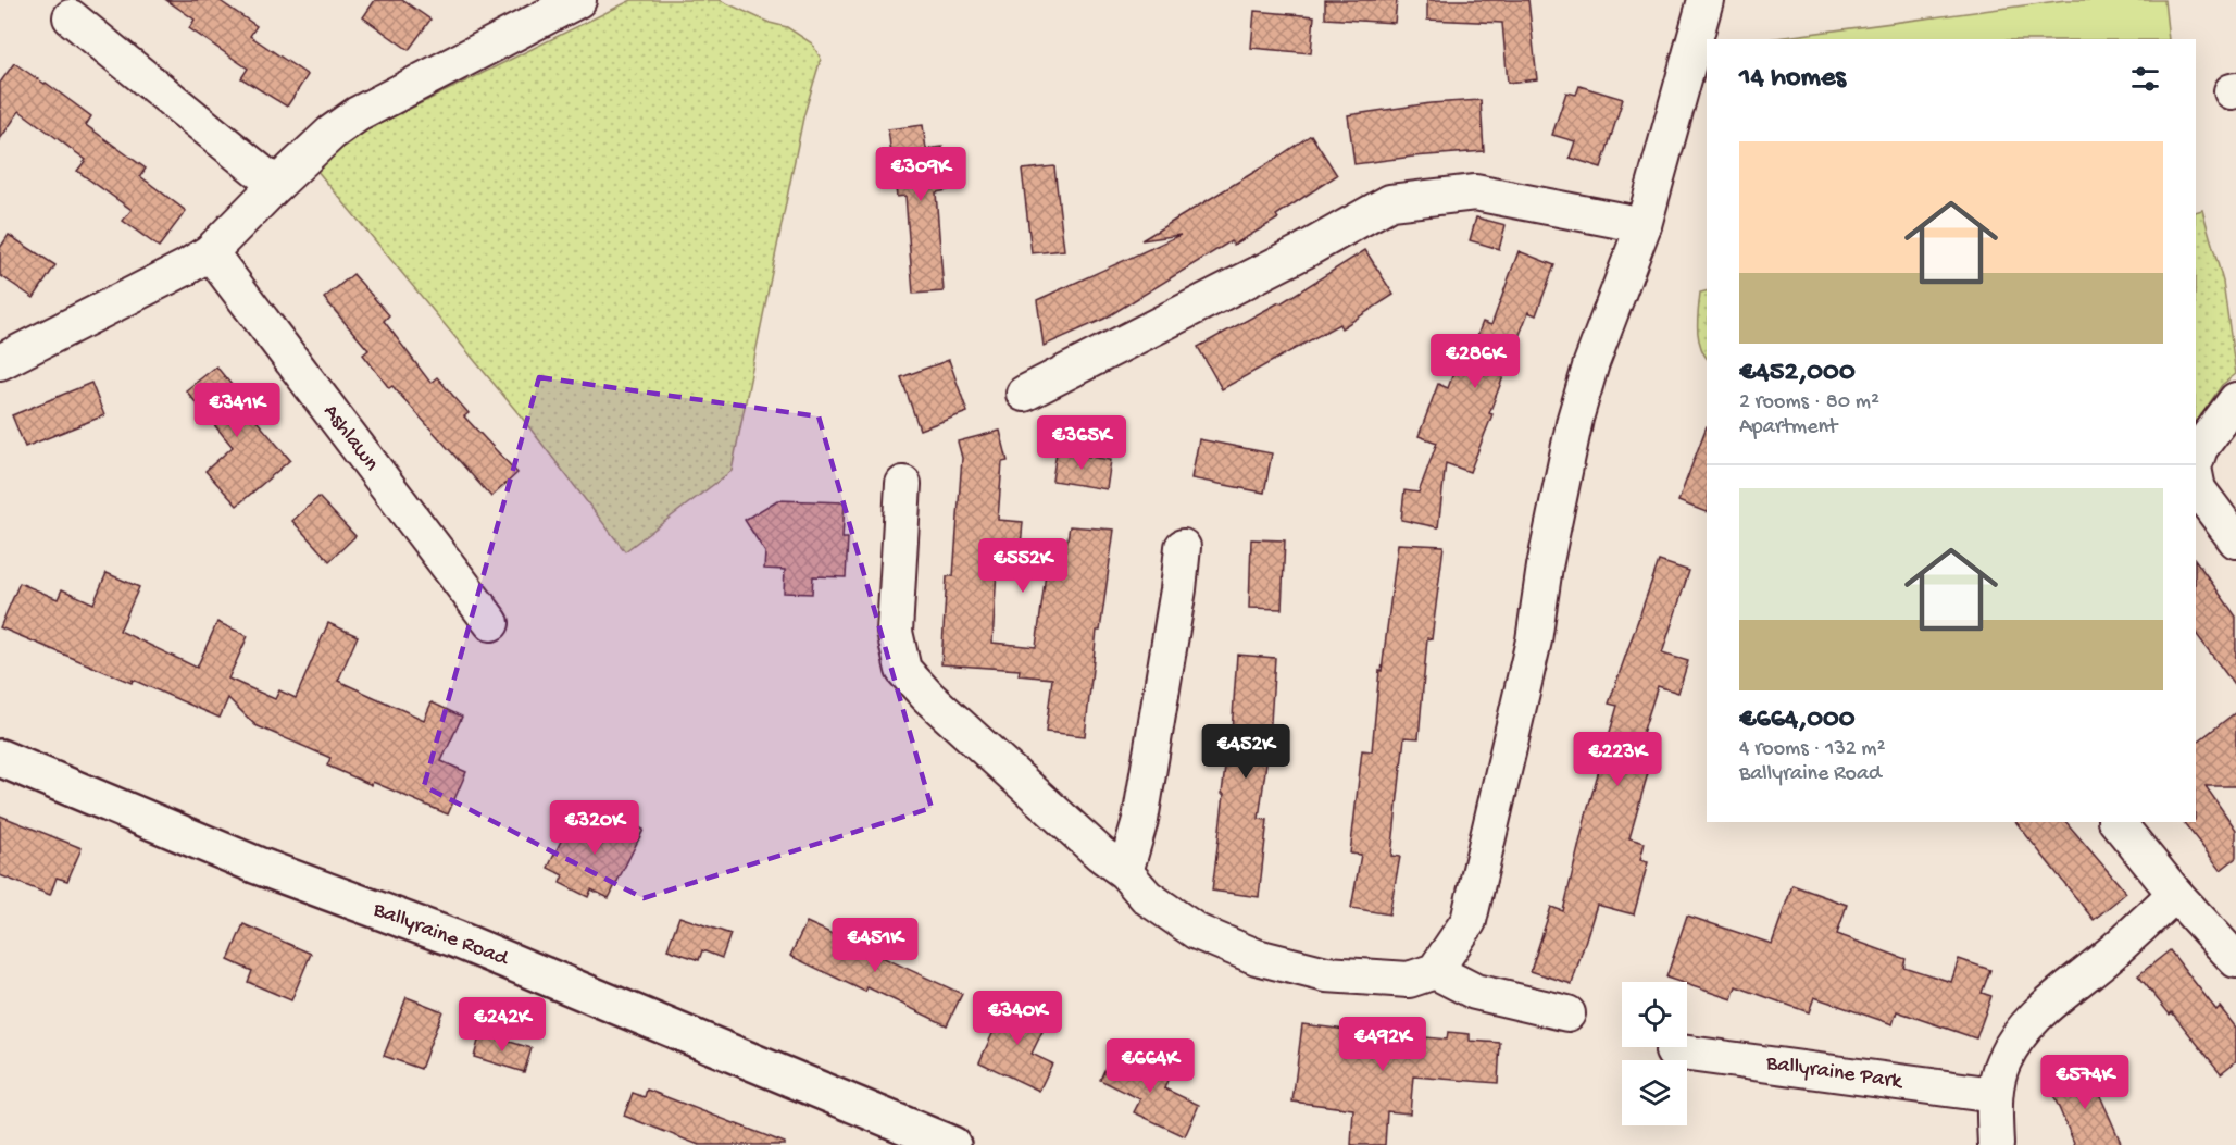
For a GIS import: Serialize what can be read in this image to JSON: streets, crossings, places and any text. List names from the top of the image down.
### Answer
{
  "streets": {
    "main road": ["Ballyraine Road"],
    "street": ["Ashlawn", "Ballyraine Park"]
  },
  "page": {
    "heading": "14 homes",
    "list": [
      {
        "name": "€452,000",
        "note": "2 rooms · 80 m² · Apartment"
      },
      {
        "name": "€664,000",
        "note": "4 rooms · 132 m² · Ballyraine Road"
      }
    ],
    "price": [
      "€309K",
      "€286K",
      "€341K",
      "€365K",
      "€552K",
      "€452K",
      "€223K",
      "€320K",
      "€451K",
      "€340K",
      "€242K",
      "€492K",
      "€664K",
      "€574K"
    ]
  }
}
